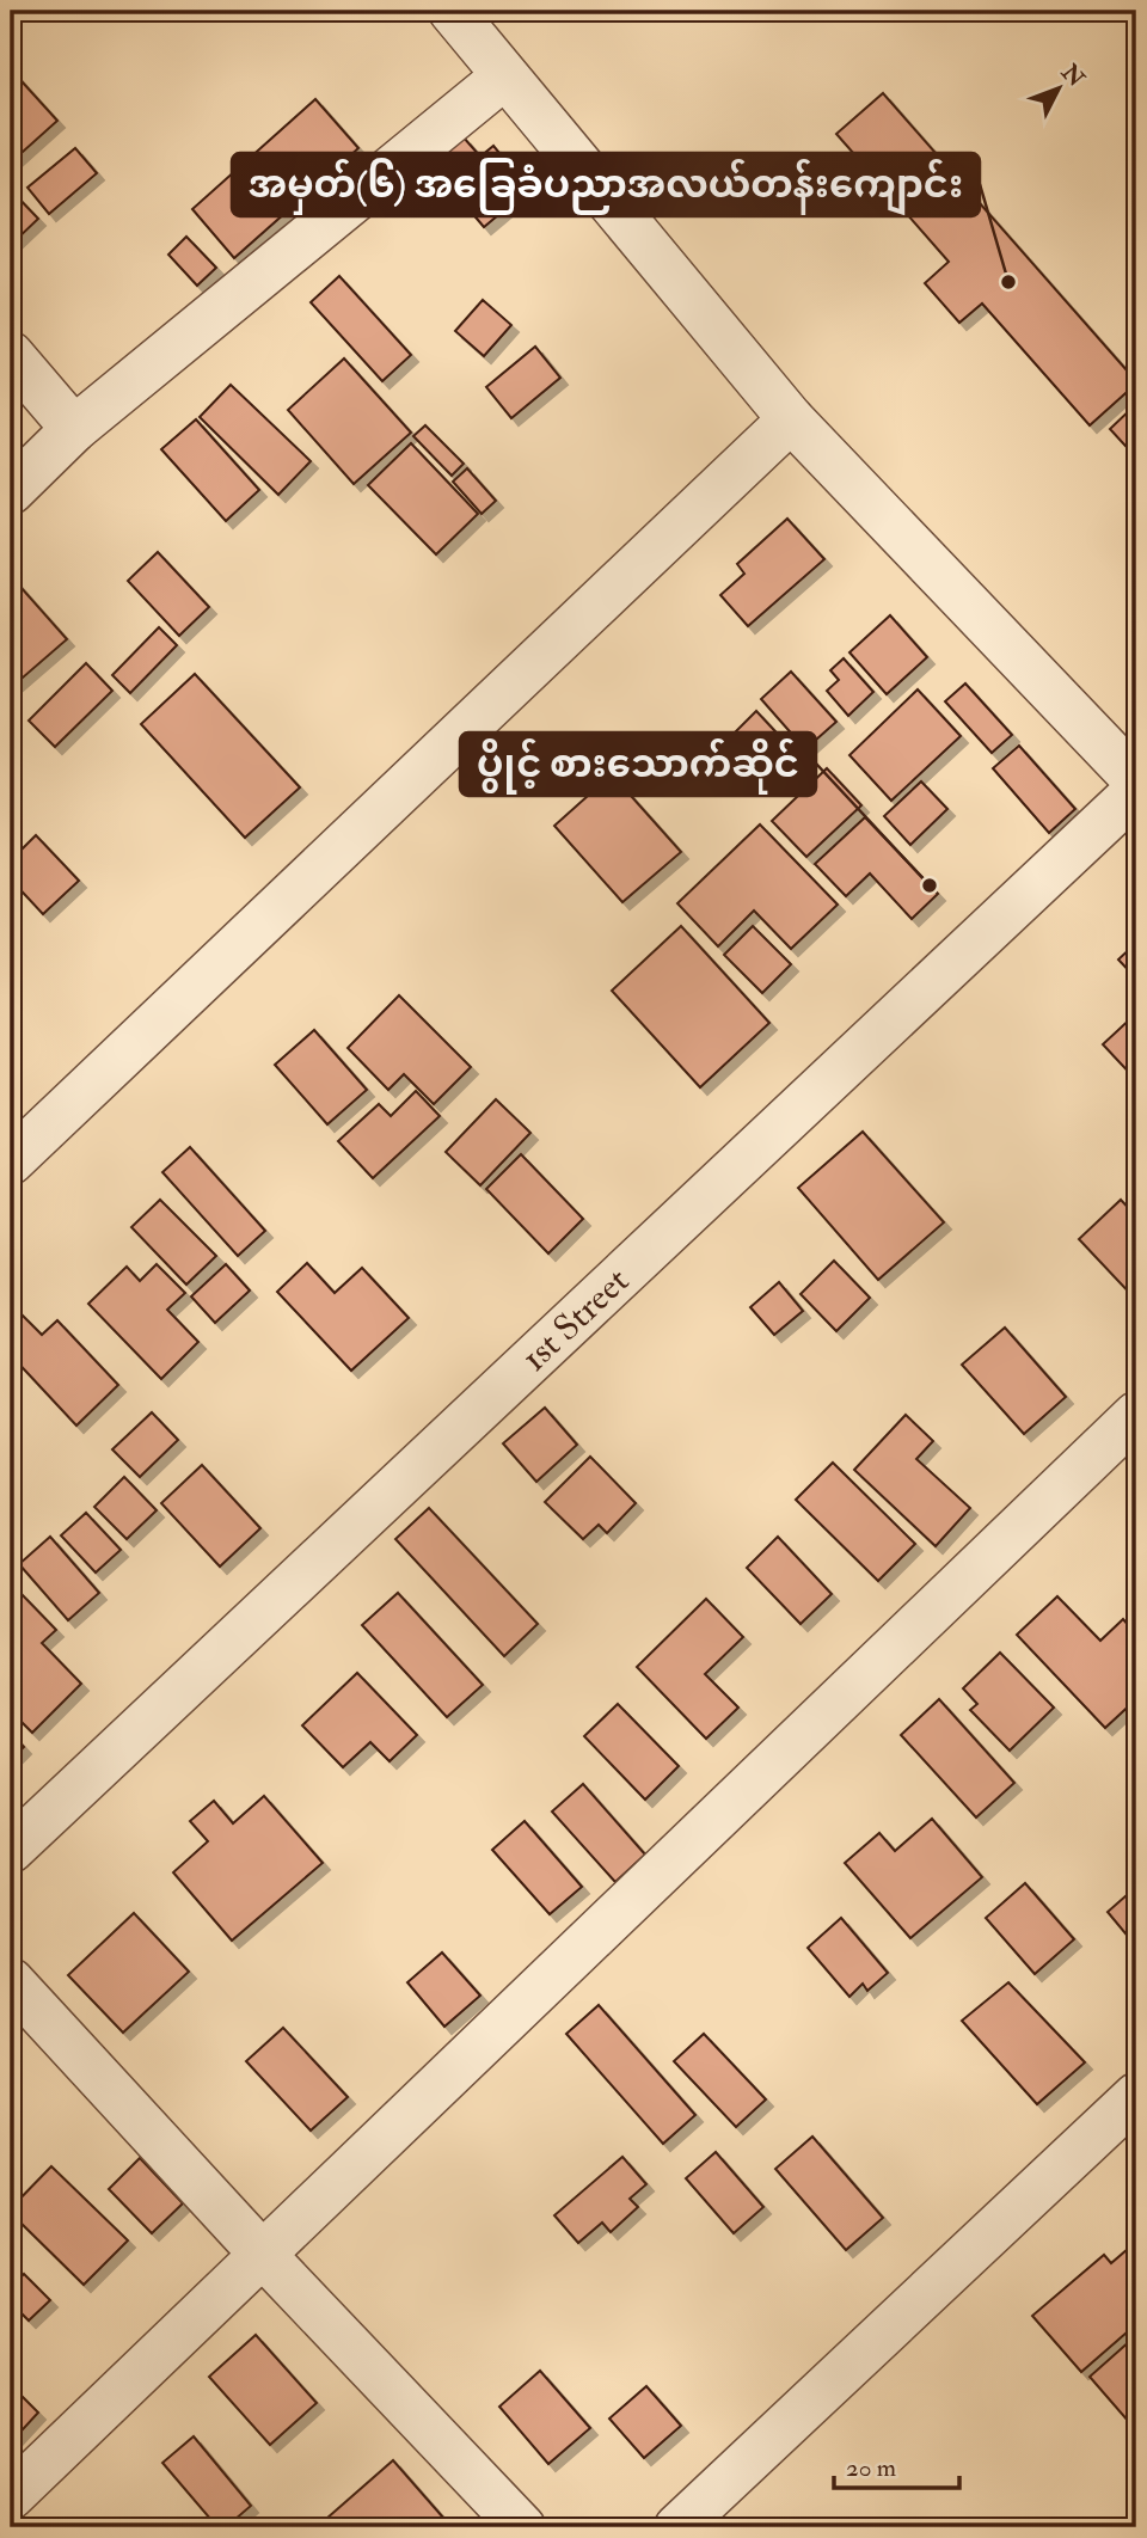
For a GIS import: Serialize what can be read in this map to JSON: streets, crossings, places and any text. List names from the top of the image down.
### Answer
{
  "streets": {
    "street": ["1st Street"]
  },
  "places": ["အမှတ်(၆) အခြေခံပညာအလယ်တန်းကျောင်း", "ပွိုင့် စားသောက်ဆိုင်"],
  "scale_bar": "20 m",
  "north": "top right"
}
